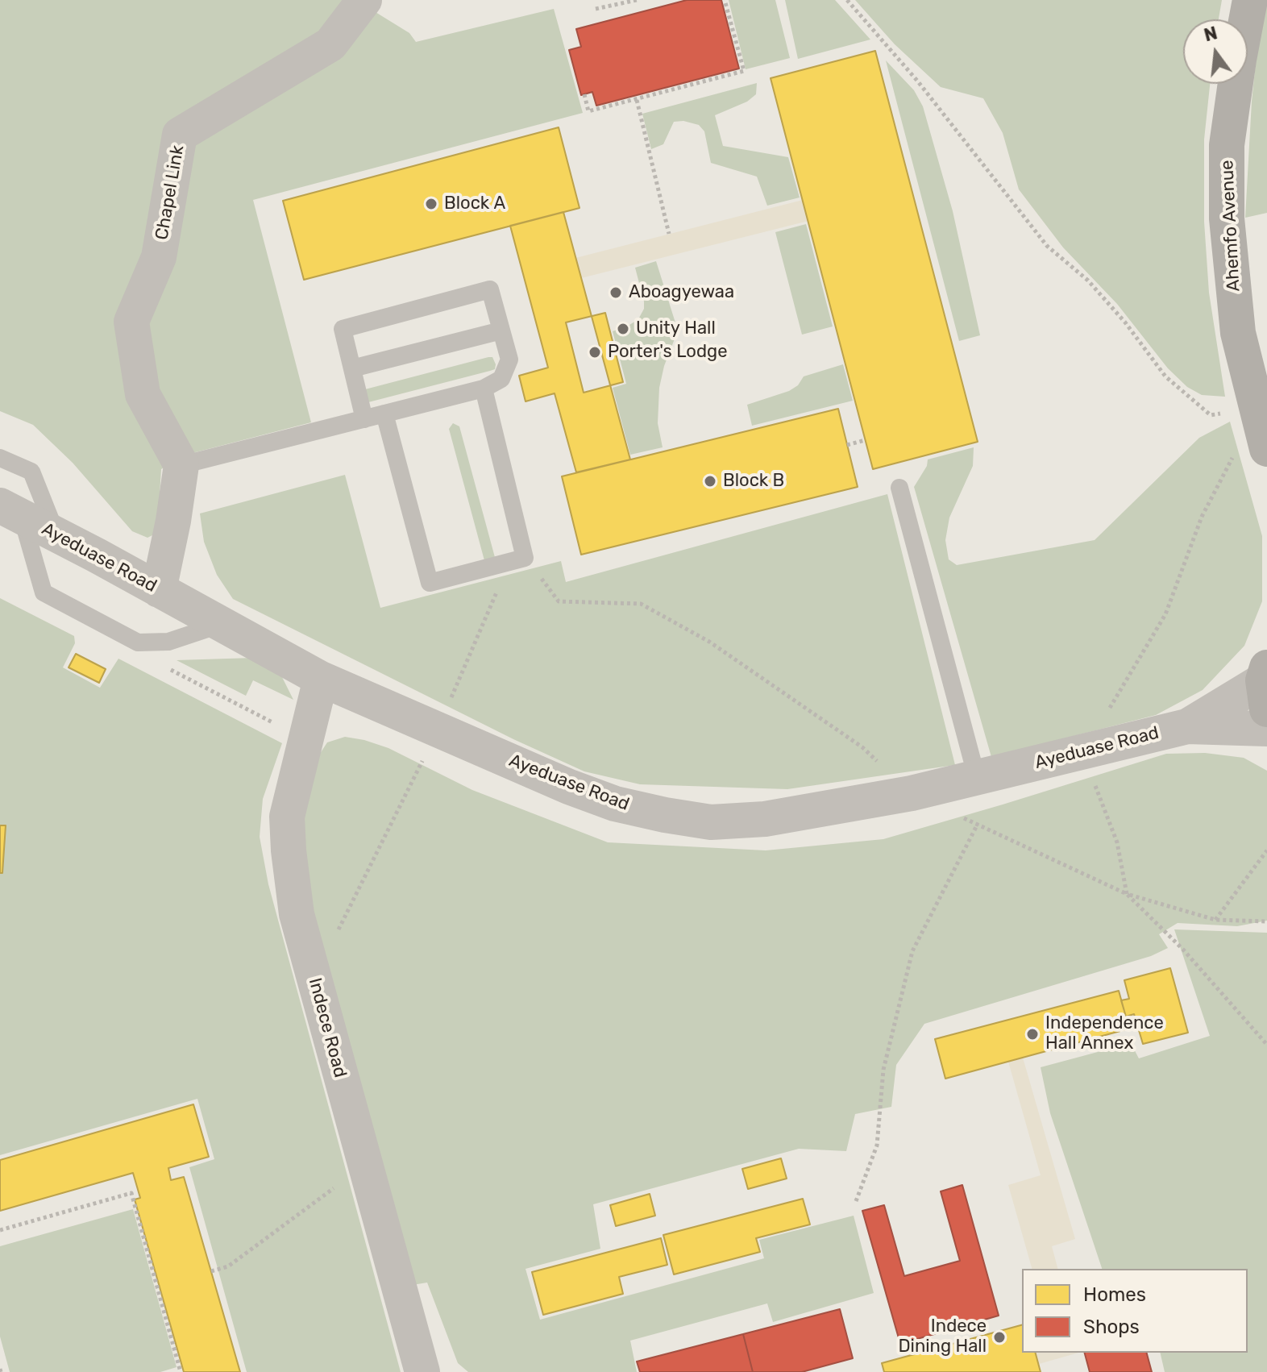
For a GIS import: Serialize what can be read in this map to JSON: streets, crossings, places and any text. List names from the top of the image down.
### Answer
{
  "streets": {
    "street": [
      "Chapel Link",
      "Ahemfo Avenue",
      "Ayeduase Road",
      "Indece Road"
    ]
  },
  "crossings": [
    ["Ayeduase Road", "Indece Road"]
  ],
  "places": [
    "Block A",
    "Aboagyewaa",
    "Unity Hall",
    "Porter's Lodge",
    "Block B",
    "Independence Hall Annex",
    "Indece Dining Hall"
  ],
  "legend": ["Homes", "Shops"],
  "north": "top"
}
